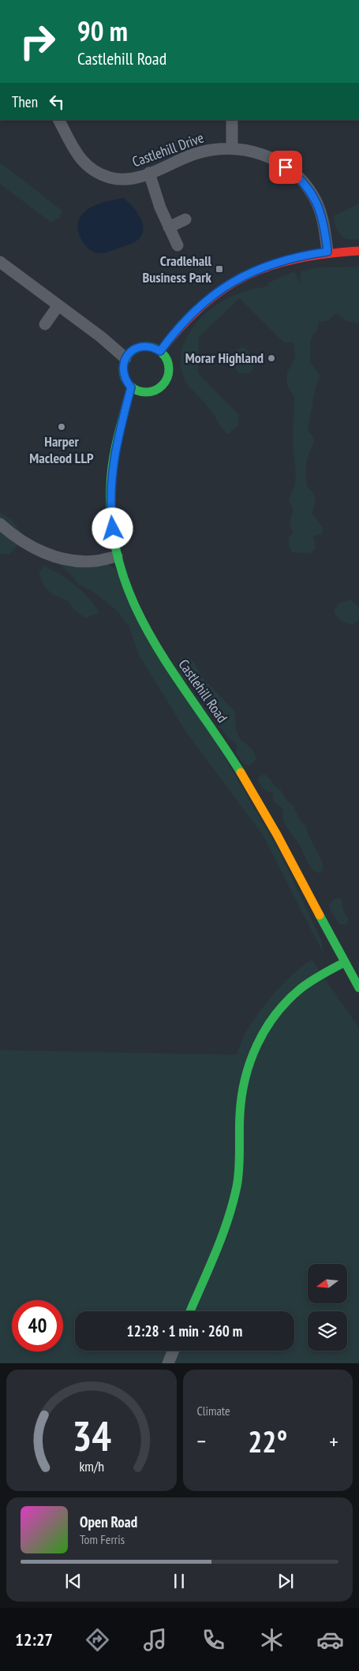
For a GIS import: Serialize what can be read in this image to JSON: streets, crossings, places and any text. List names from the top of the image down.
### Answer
{
  "streets": {
    "street": ["Castlehill Drive", "Castlehill Road"]
  },
  "places": {
    "transit": ["Cradlehall Business Park"],
    "other": ["Morar Highland", "Harper Macleod LLP"]
  },
  "north": "left",
  "page": {
    "turn": ["90 m", "Castlehill Road"],
    "then": "Then",
    "limit": "40",
    "trip": "12:28 · 1 min · 260 m",
    "tile": "Climate",
    "heat": ["−", "22°", "+"],
    "song": ["Open Road", "Tom Ferris"],
    "tabs": "12:27",
    "gauge": ["34", "km/h"]
  }
}
